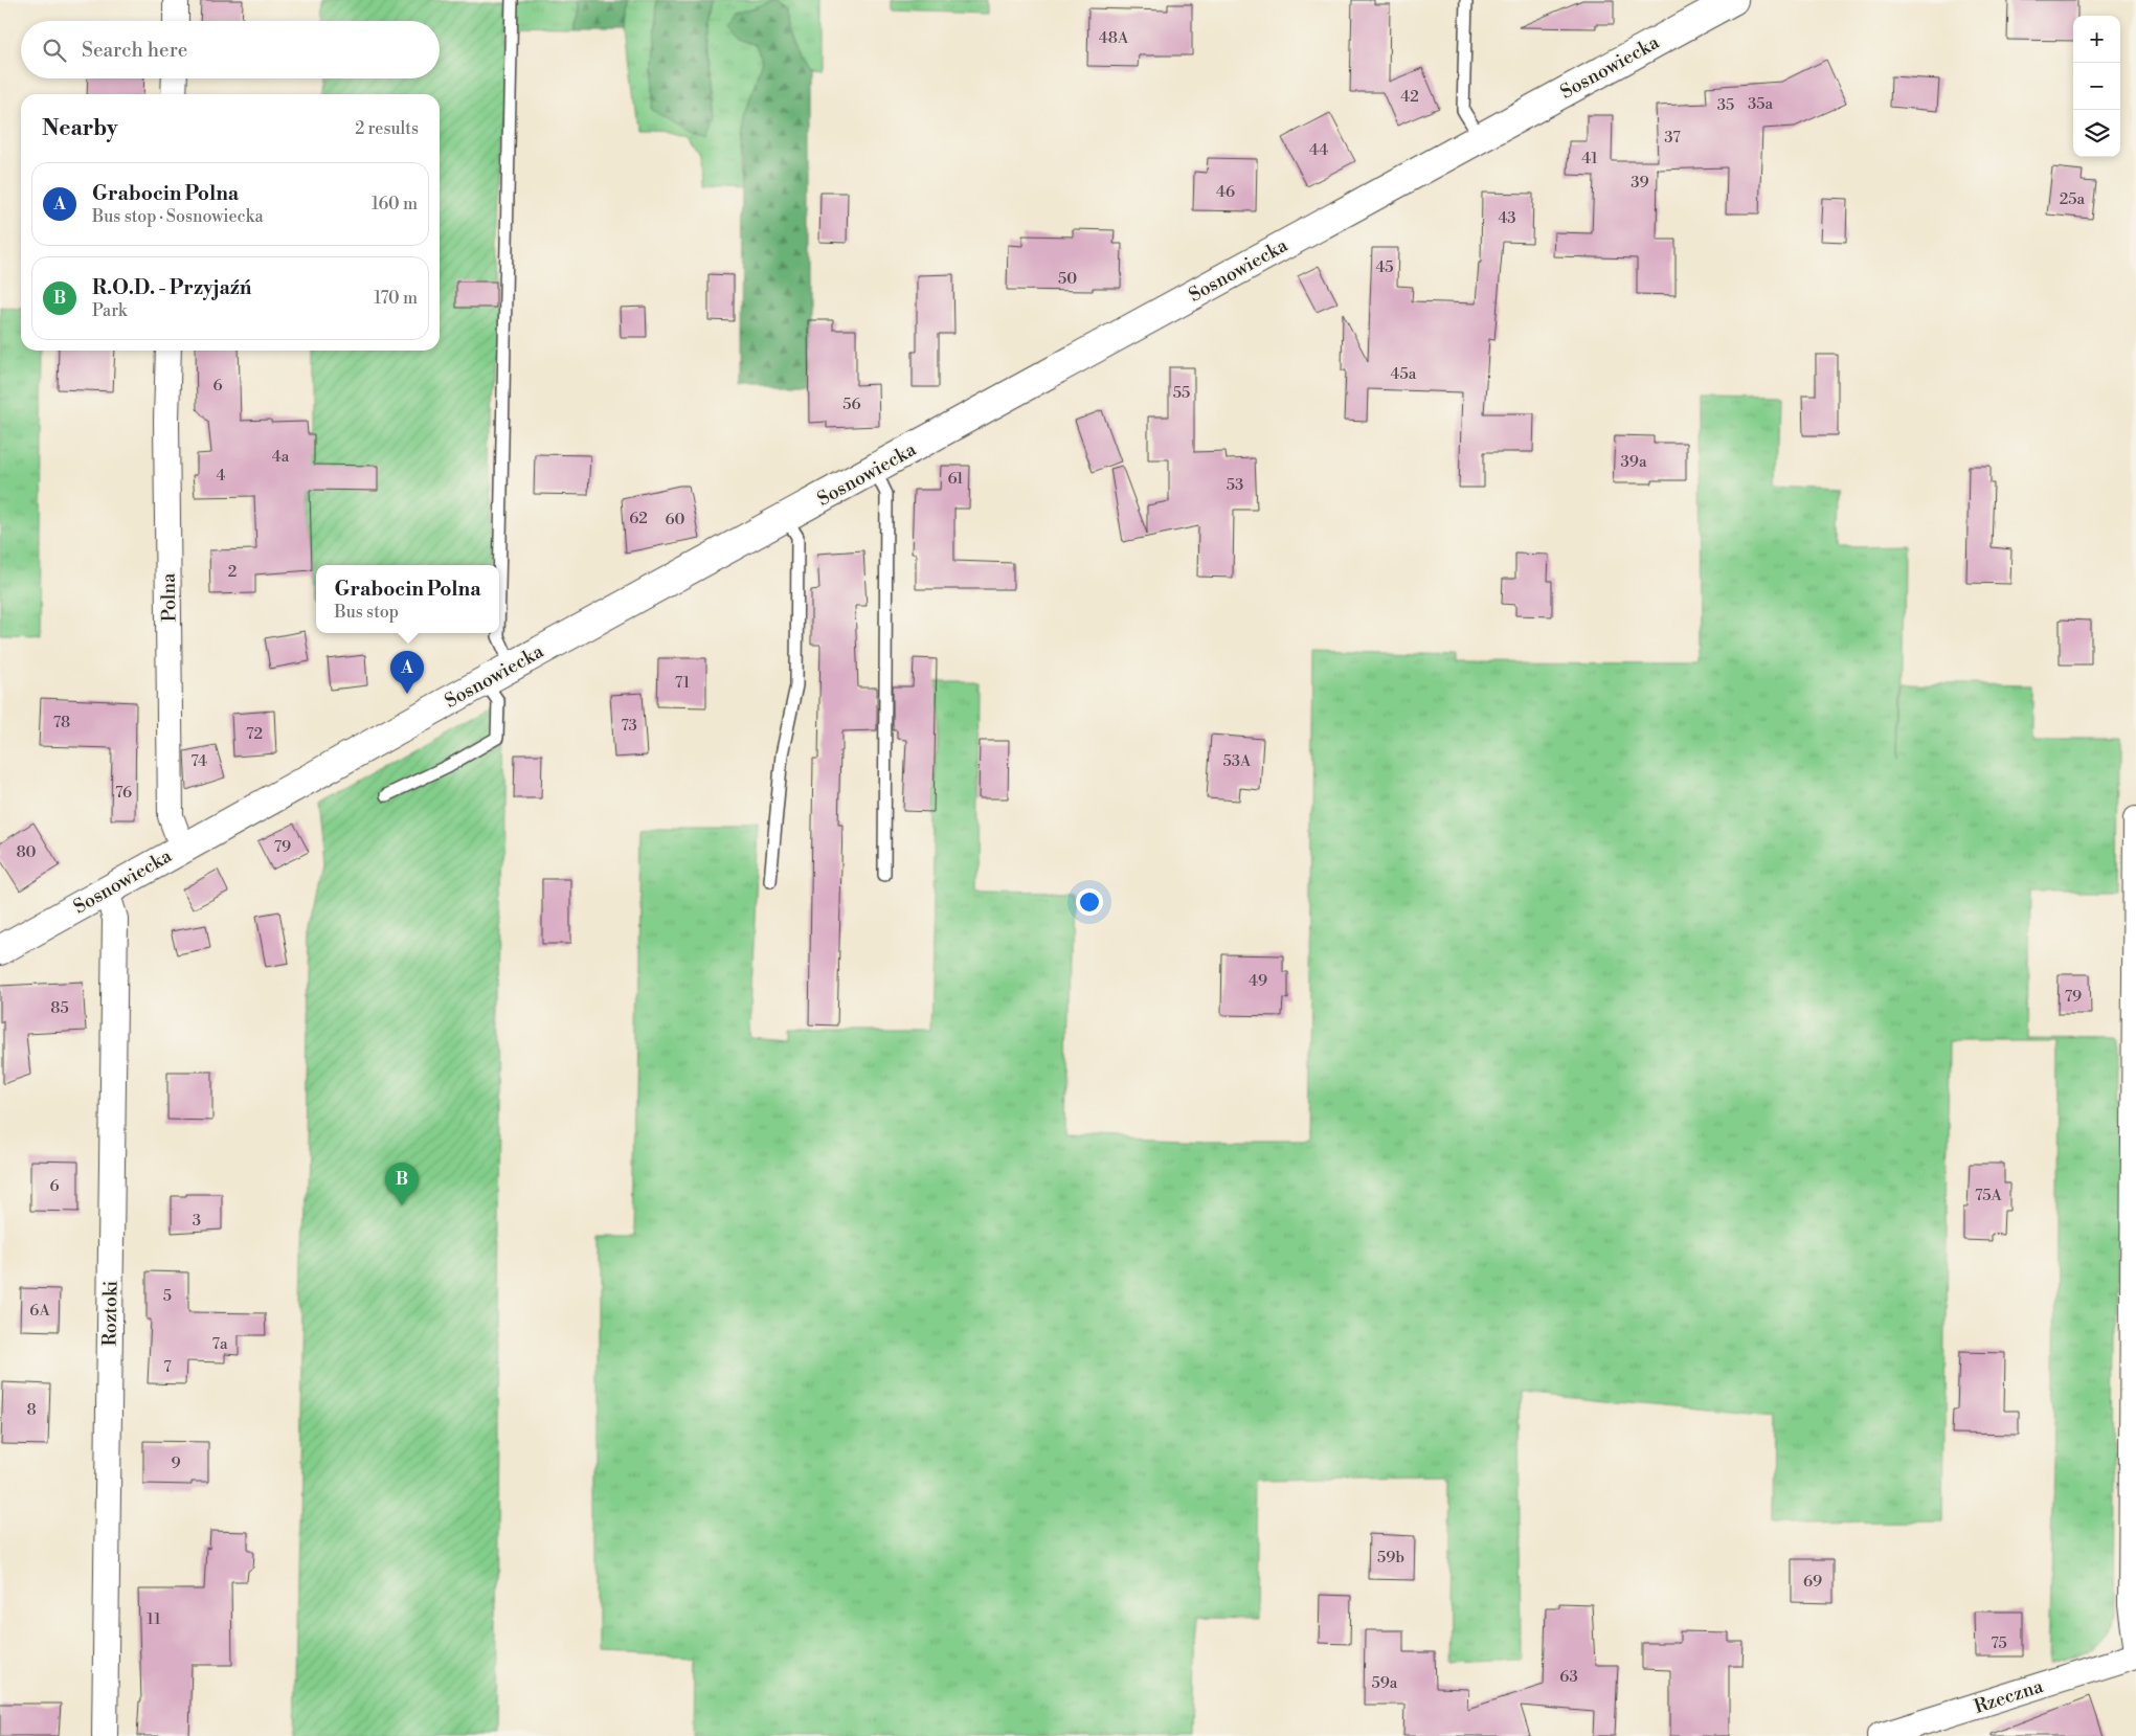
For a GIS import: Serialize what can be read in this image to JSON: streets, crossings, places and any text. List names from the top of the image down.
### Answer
{
  "streets": {
    "street": [
      "Sosnowiecka",
      "Polna",
      "Roztoki",
      "Rzeczna"
    ]
  },
  "crossings": [
    ["Sosnowiecka", "Polna"],
    ["Sosnowiecka", "Roztoki"]
  ],
  "house_numbers": [
    "48A",
    "42",
    "35a",
    "35",
    "37",
    "44",
    "41",
    "39",
    "46",
    "25a",
    "43",
    "45",
    "50",
    "45a",
    "6",
    "55",
    "56",
    "4a",
    "39a",
    "4",
    "61",
    "53",
    "62",
    "60",
    "2",
    "71",
    "78",
    "73",
    "72",
    "74",
    "53A",
    "76",
    "79",
    "80",
    "49",
    "79",
    "85",
    "6",
    "75A",
    "3",
    "5",
    "6A",
    "7a",
    "7",
    "8",
    "9",
    "59b",
    "69",
    "11",
    "75",
    "63",
    "59a"
  ],
  "page": {
    "map_buttons": ["+", "−"],
    "search": "Search here",
    "heading": ["Nearby", "2 results"],
    "list": [
      {
        "mark": "A",
        "name": "Grabocin Polna",
        "note": "Bus stop · Sosnowiecka",
        "value": "160 m"
      },
      {
        "mark": "B",
        "name": "R.O.D. - Przyjaźń",
        "note": "Park",
        "value": "170 m"
      }
    ],
    "popup": ["Grabocin Polna", "Bus stop"],
    "pins": ["A", "B"]
  }
}
